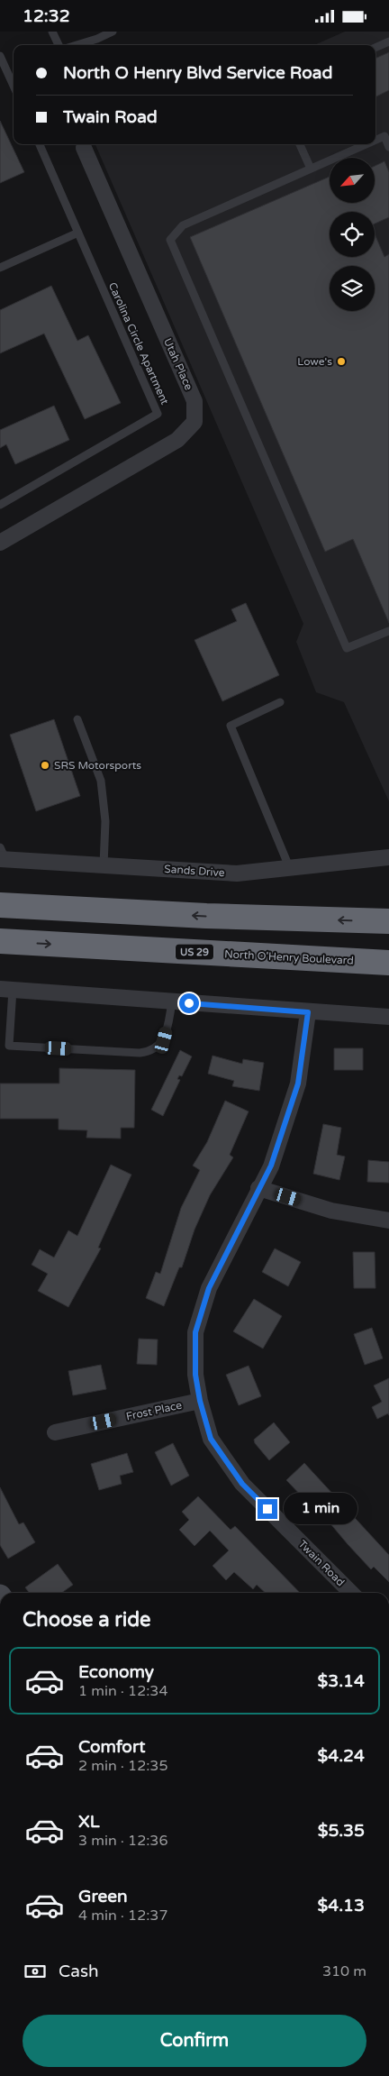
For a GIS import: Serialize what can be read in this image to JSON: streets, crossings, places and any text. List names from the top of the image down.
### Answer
{
  "streets": {
    "highway": ["US 29", "North O'Henry Boulevard"],
    "street": [
      "Utah Place",
      "Sands Drive",
      "Frost Place",
      "Twain Road"
    ],
    "lane": ["Carolina Circle Apartment"]
  },
  "crossings": [
    ["Frost Place", "Twain Road"]
  ],
  "places": ["Lowe's", "SRS Motorsports"],
  "north": "bottom left",
  "page": {
    "status": "12:32",
    "banner": ["North O Henry Blvd Service Road", "Twain Road"],
    "bubble": "1 min",
    "heading": "Choose a ride",
    "list": [
      {
        "name": "Economy",
        "note": "1 min · 12:34",
        "value": "$3.14"
      },
      {
        "name": "Comfort",
        "note": "2 min · 12:35",
        "value": "$4.24"
      },
      {
        "name": "XL",
        "note": "3 min · 12:36",
        "value": "$5.35"
      },
      {
        "name": "Green",
        "note": "4 min · 12:37",
        "value": "$4.13"
      }
    ],
    "pay": ["Cash", "310 m"],
    "buttons": "Confirm"
  }
}
